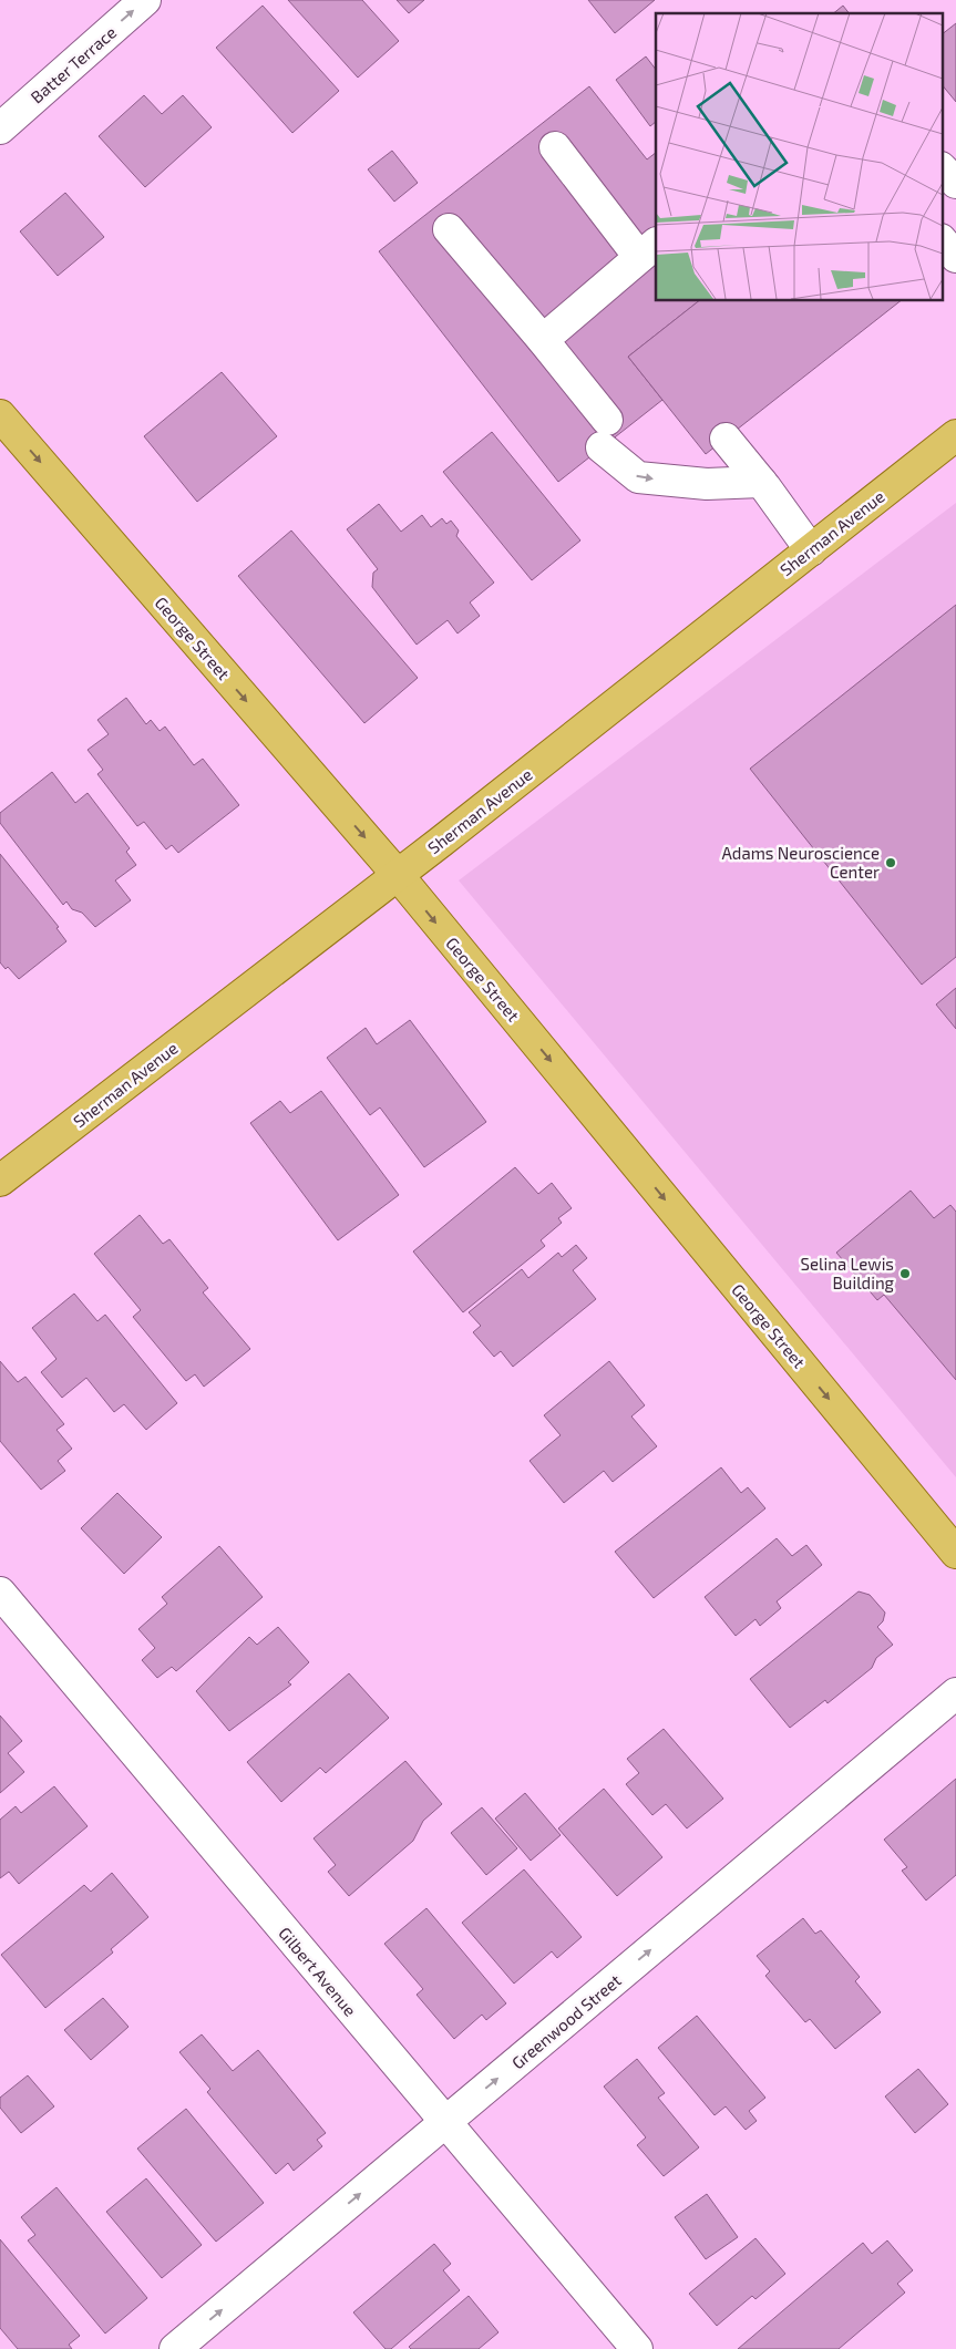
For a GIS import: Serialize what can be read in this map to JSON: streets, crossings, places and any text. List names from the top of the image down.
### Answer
{
  "streets": {
    "main road": ["Sherman Avenue", "George Street"],
    "street": ["Batter Terrace", "Gilbert Avenue", "Greenwood Street"]
  },
  "crossings": [
    ["Sherman Avenue", "George Street"],
    ["Gilbert Avenue", "Greenwood Street"]
  ],
  "one_way": ["Batter Terrace", "George Street", "Greenwood Street"],
  "places": ["Adams Neuroscience Center", "Selina Lewis Building"]
}
